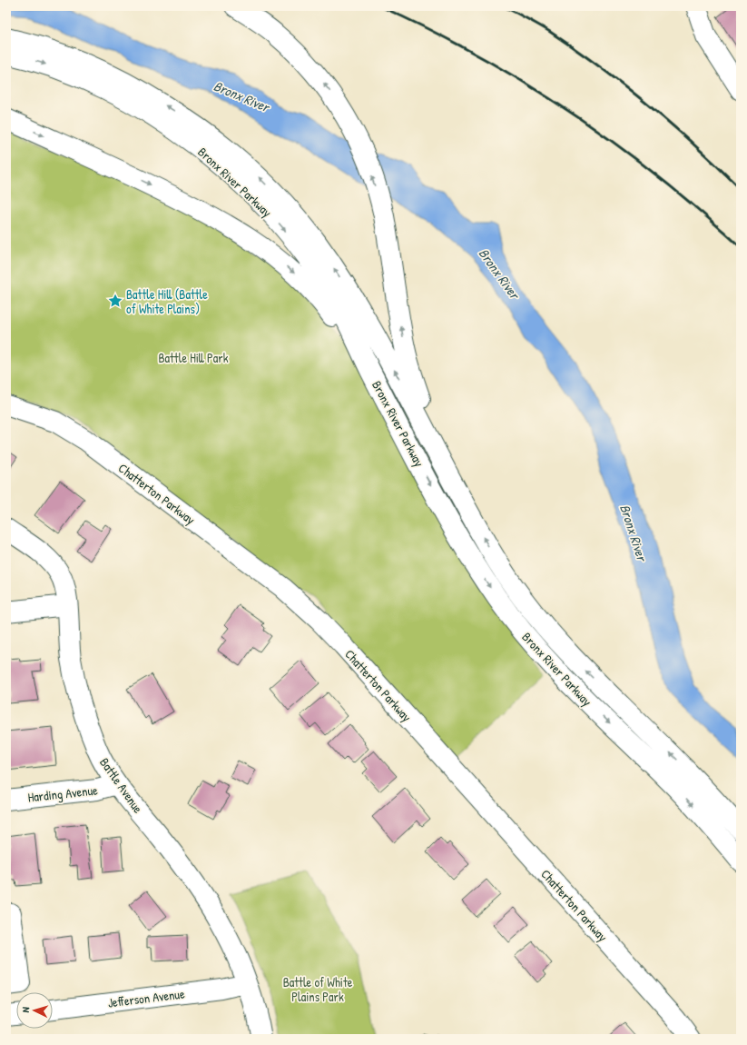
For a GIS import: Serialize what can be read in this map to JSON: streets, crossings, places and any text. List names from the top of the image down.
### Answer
{
  "streets": {
    "main road": [
      "Bronx River Parkway",
      "Chatterton Parkway",
      "Battle Avenue",
      "Harding Avenue",
      "Jefferson Avenue"
    ]
  },
  "crossings": [
    ["Battle Avenue", "Harding Avenue"],
    ["Battle Avenue", "Jefferson Avenue"]
  ],
  "water": ["Bronx River"],
  "parks": ["Battle Hill Park", "Battle of White Plains Park"],
  "places": {
    "place": ["Battle Hill (Battle of White Plains)"]
  },
  "north": "left"
}
